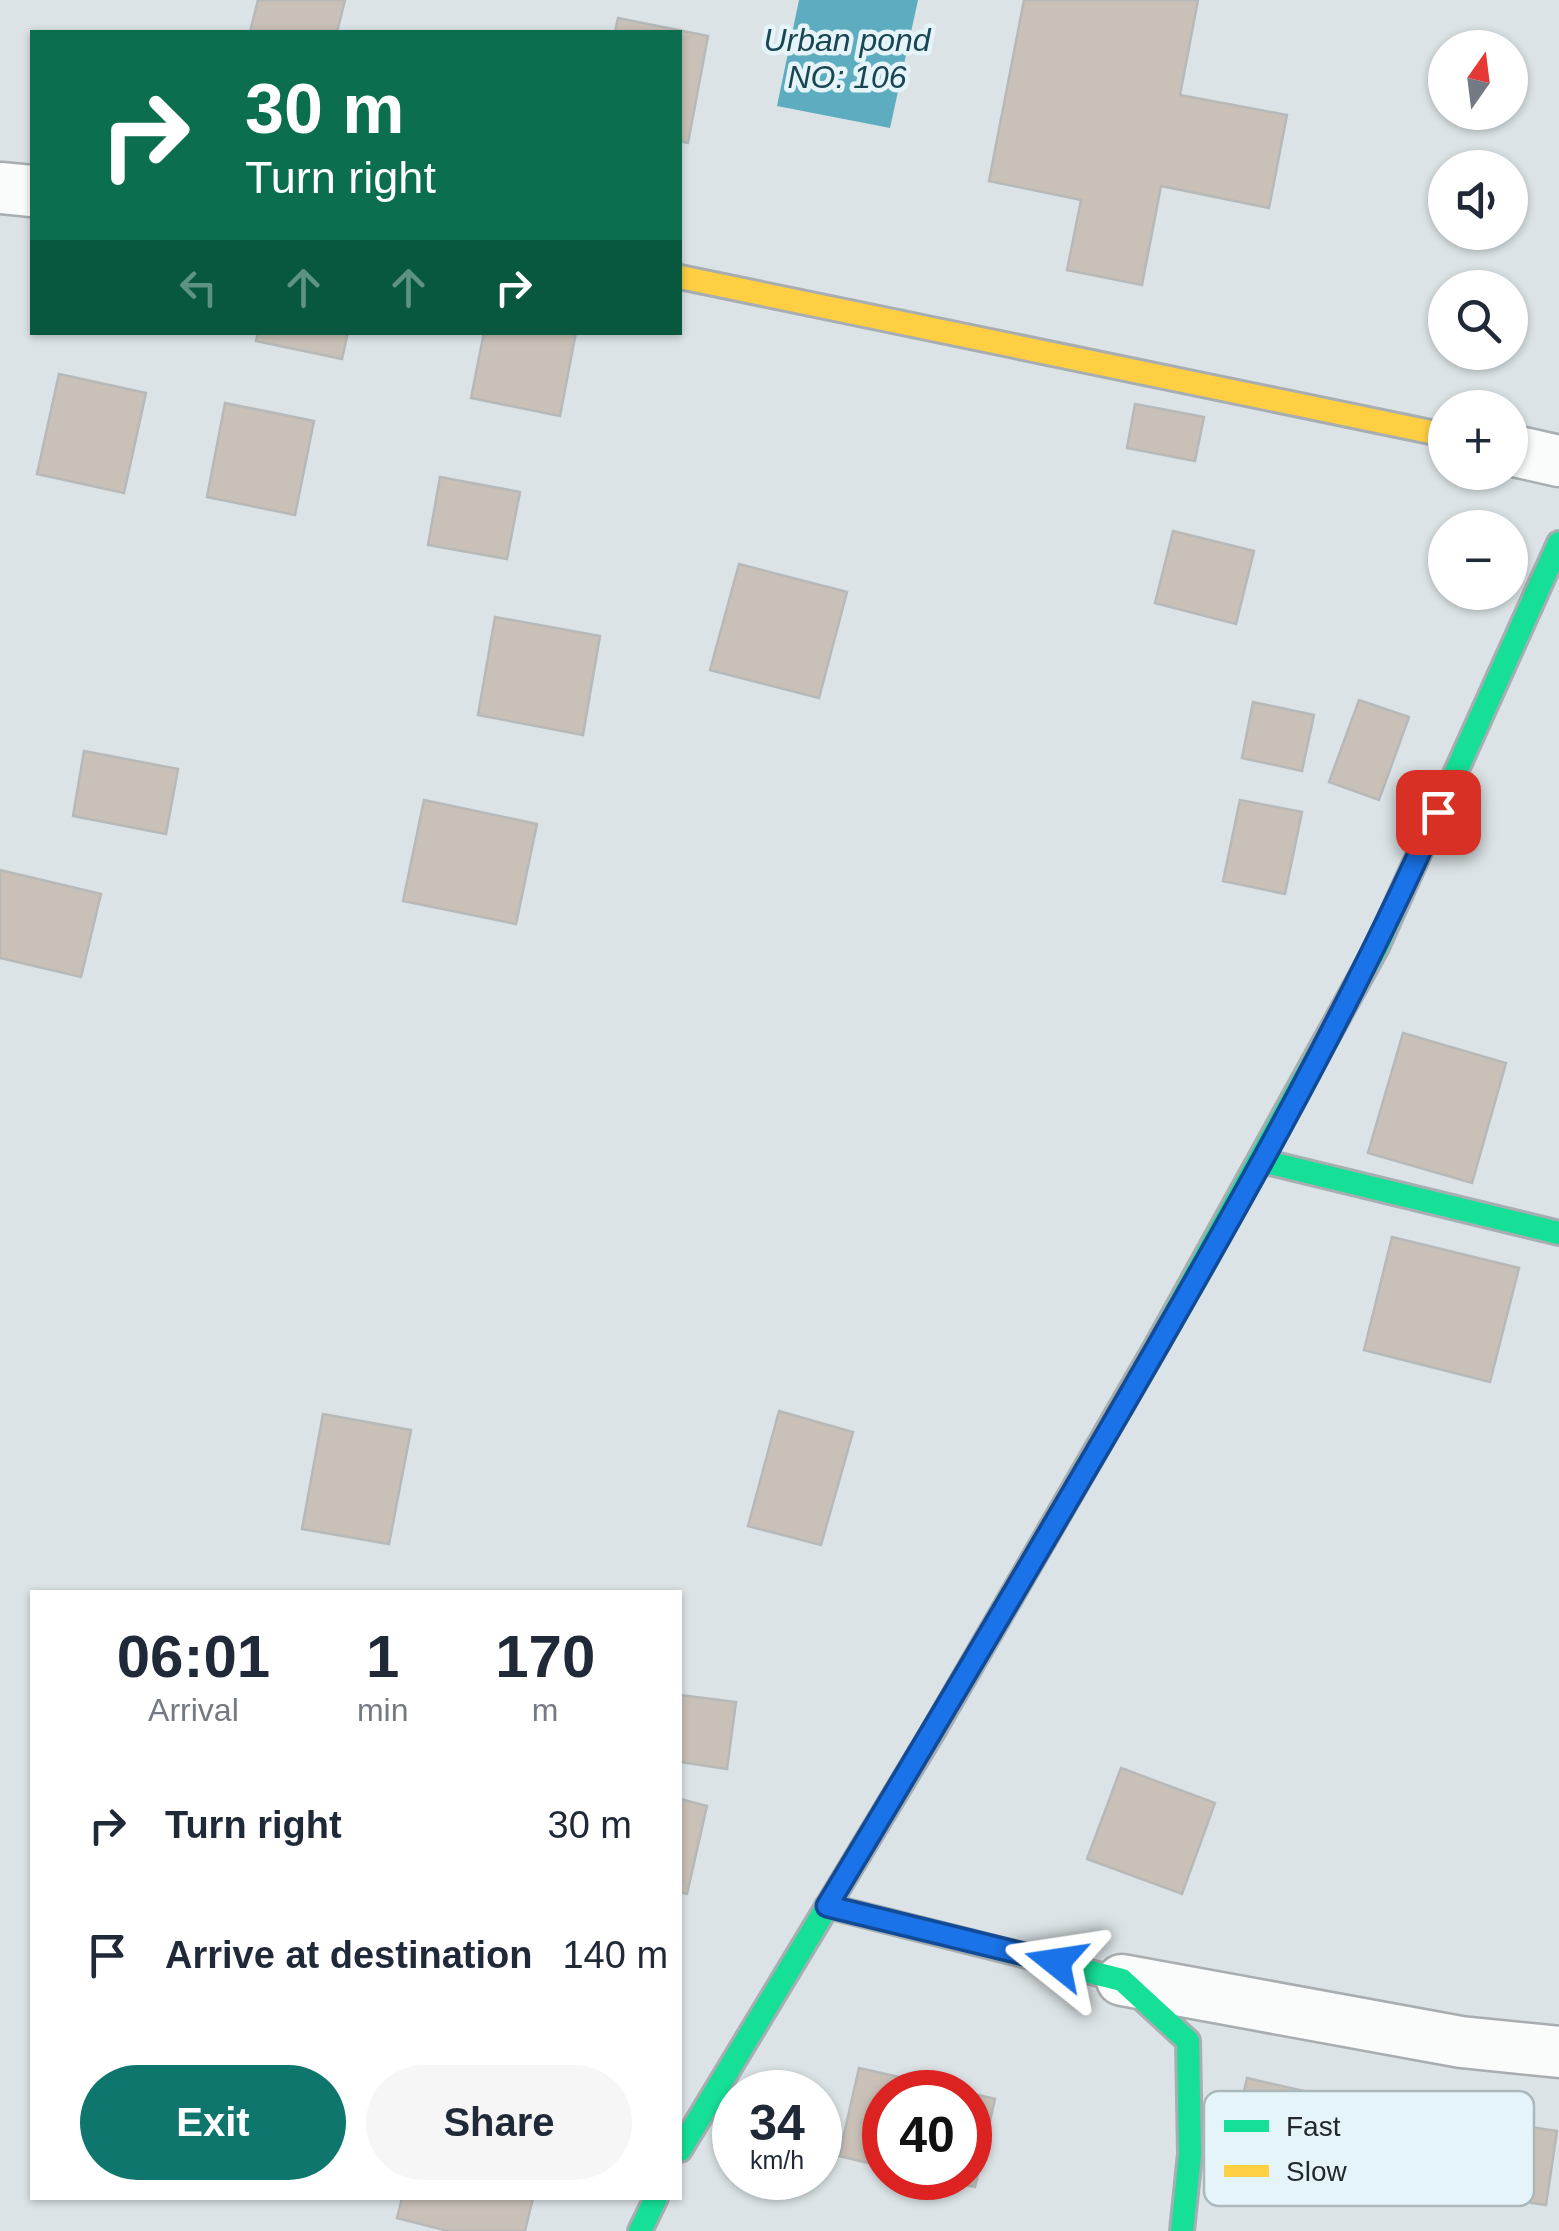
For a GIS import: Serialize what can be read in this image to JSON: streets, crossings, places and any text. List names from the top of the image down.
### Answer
{
  "water": ["Urban pond NO: 106"],
  "legend": ["Fast", "Slow"],
  "north": "top",
  "page": {
    "map_buttons": ["+", "−"],
    "turn": ["30 m", "Turn right"],
    "eta": [
      "06:01",
      "Arrival",
      "1",
      "min",
      "170",
      "m"
    ],
    "list": [
      {
        "name": "Turn right",
        "value": "30 m"
      },
      {
        "name": "Arrive at destination",
        "value": "140 m"
      }
    ],
    "buttons": ["Exit", "Share"],
    "speed": "34 km/h",
    "limit": "40"
  }
}
